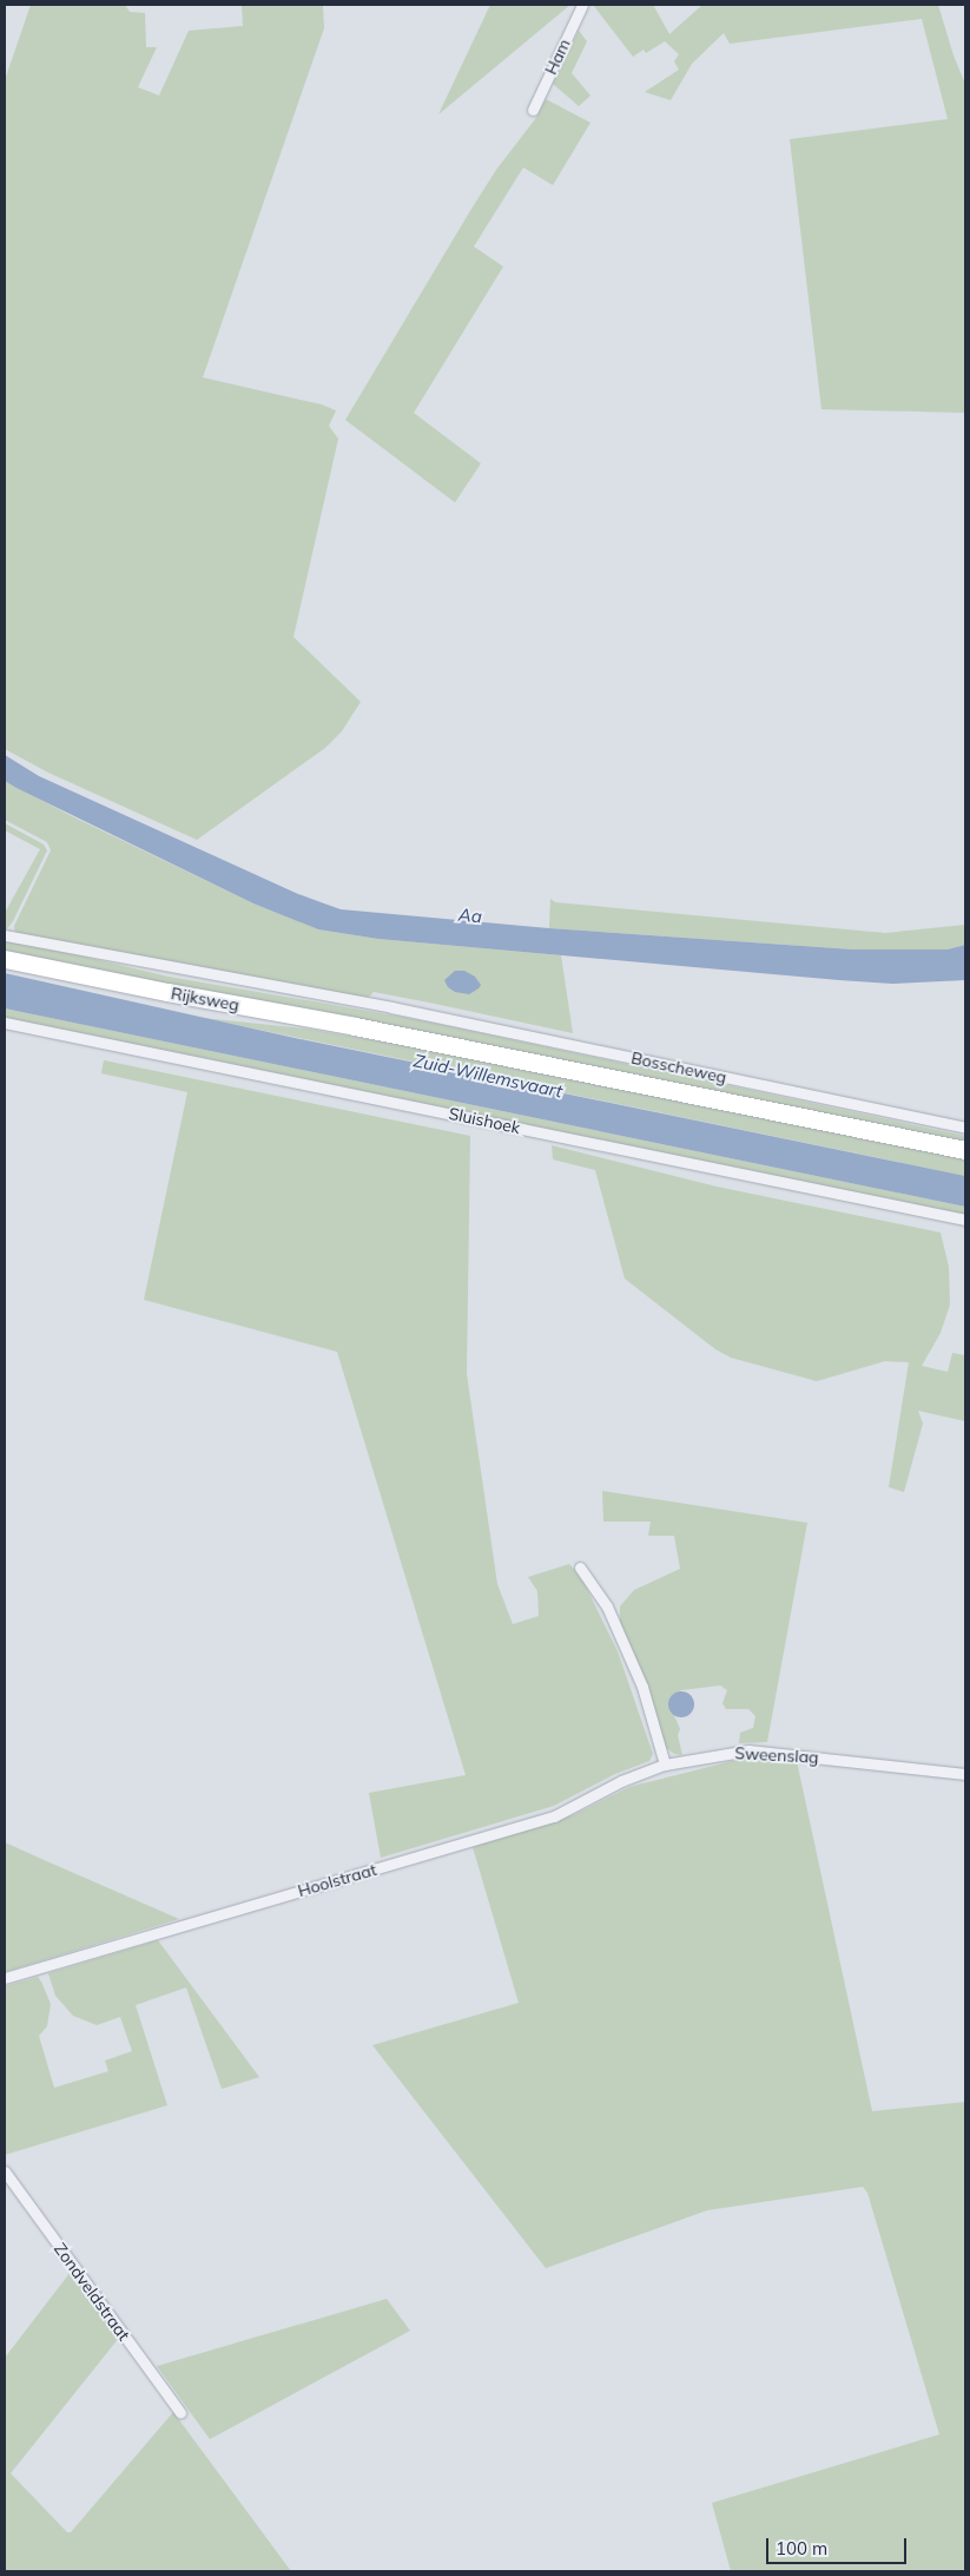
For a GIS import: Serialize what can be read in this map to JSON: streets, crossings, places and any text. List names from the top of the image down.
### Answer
{
  "streets": {
    "main road": ["Rijksweg", "Bosscheweg"],
    "street": [
      "Ham",
      "Sluishoek",
      "Sweenslag",
      "Hoolstraat",
      "Zondveldstraat"
    ]
  },
  "crossings": [
    ["Rijksweg", "Bosscheweg"],
    ["Sweenslag", "Hoolstraat"]
  ],
  "water": ["Aa", "Zuid-Willemsvaart"],
  "scale_bar": "100 m"
}
